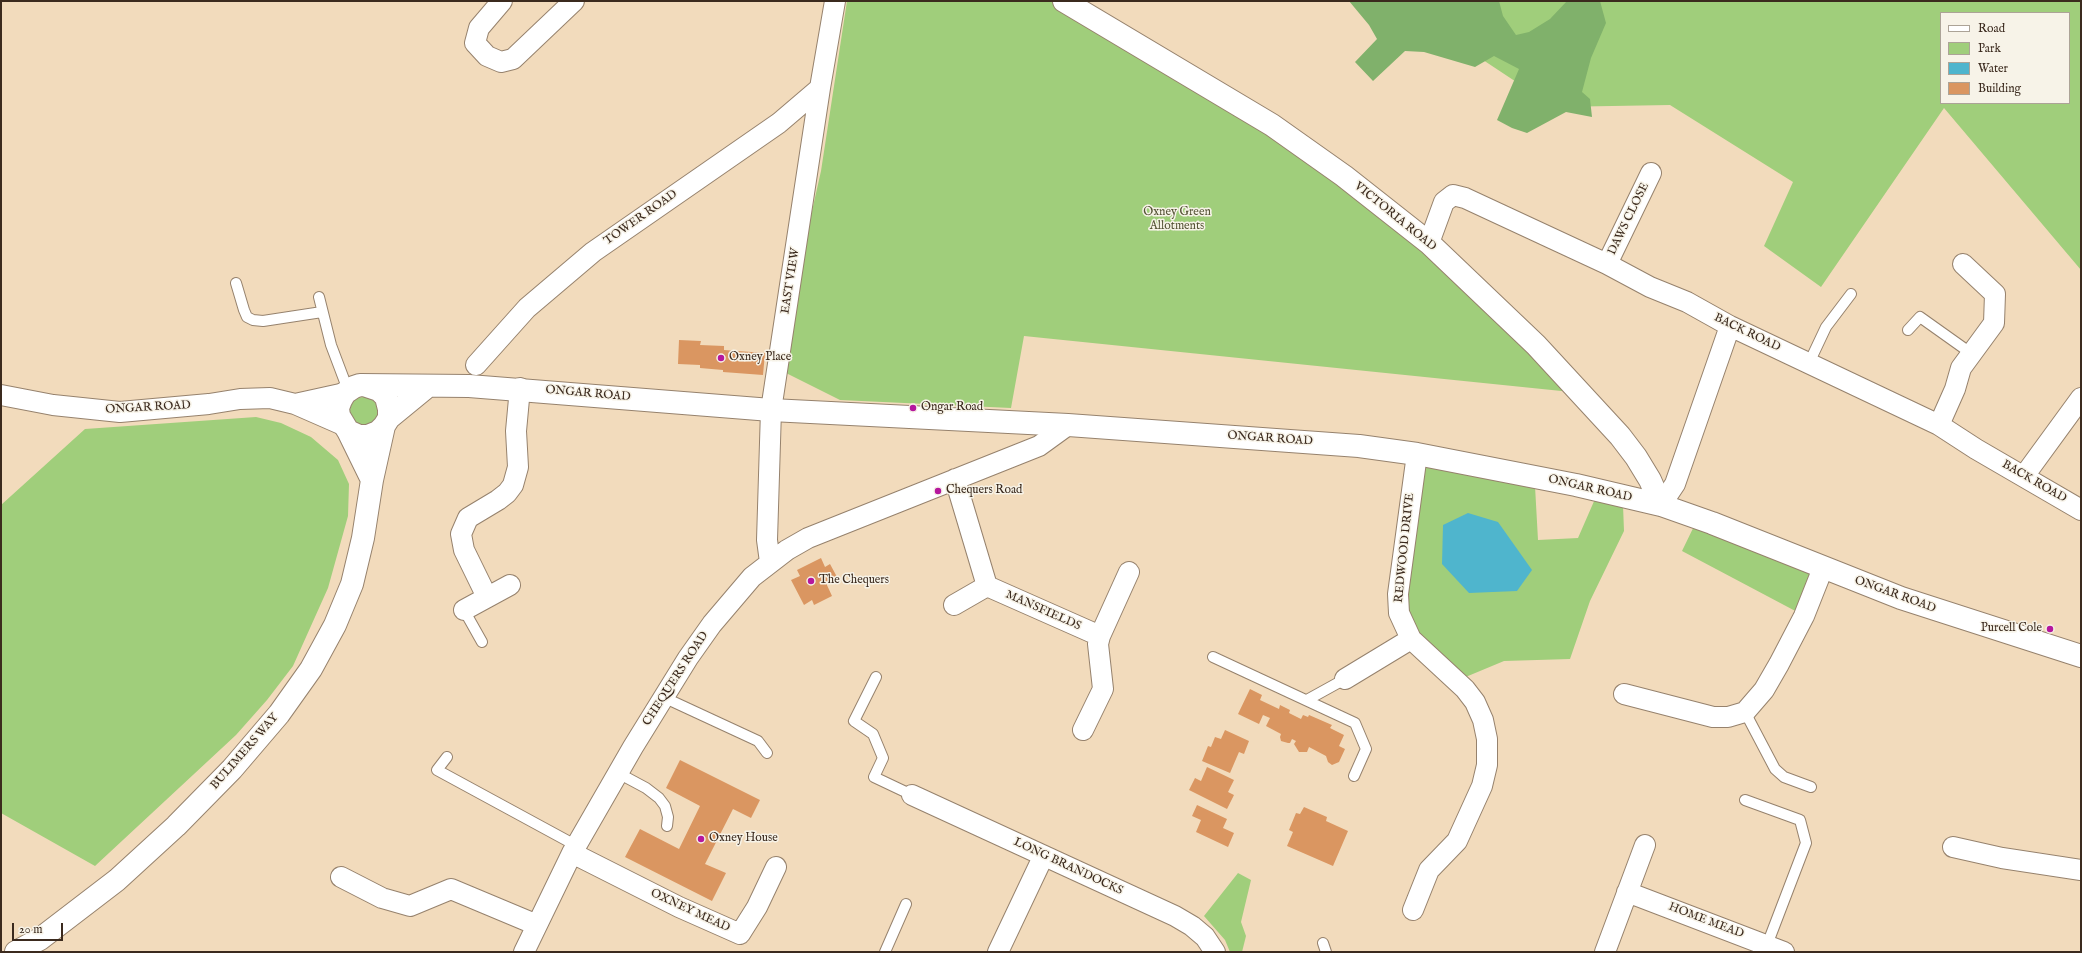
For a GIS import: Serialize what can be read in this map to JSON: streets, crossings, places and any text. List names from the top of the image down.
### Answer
{
  "streets": {
    "street": [
      "VICTORIA ROAD",
      "TOWER ROAD",
      "DAWS CLOSE",
      "EAST VIEW",
      "BACK ROAD",
      "ONGAR ROAD",
      "REDWOOD DRIVE",
      "MANSFIELDS",
      "CHEQUERS ROAD",
      "BULIMERS WAY",
      "LONG BRANDOCKS",
      "OXNEY MEAD",
      "HOME MEAD"
    ]
  },
  "crossings": [
    ["VICTORIA ROAD", "BACK ROAD"],
    ["VICTORIA ROAD", "ONGAR ROAD"],
    ["TOWER ROAD", "EAST VIEW"],
    ["DAWS CLOSE", "BACK ROAD"],
    ["EAST VIEW", "ONGAR ROAD"],
    ["EAST VIEW", "CHEQUERS ROAD"],
    ["ONGAR ROAD", "REDWOOD DRIVE"],
    ["ONGAR ROAD", "CHEQUERS ROAD"],
    ["ONGAR ROAD", "BULIMERS WAY"],
    ["CHEQUERS ROAD", "OXNEY MEAD"]
  ],
  "parks": ["Oxney Green Allotments"],
  "places": [
    "Oxney Place",
    "Ongar Road",
    "Chequers Road",
    "The Chequers",
    "Purcell Cole",
    "Oxney House"
  ],
  "legend": [
    "Road",
    "Park",
    "Water",
    "Building"
  ],
  "scale_bar": "20 m"
}
